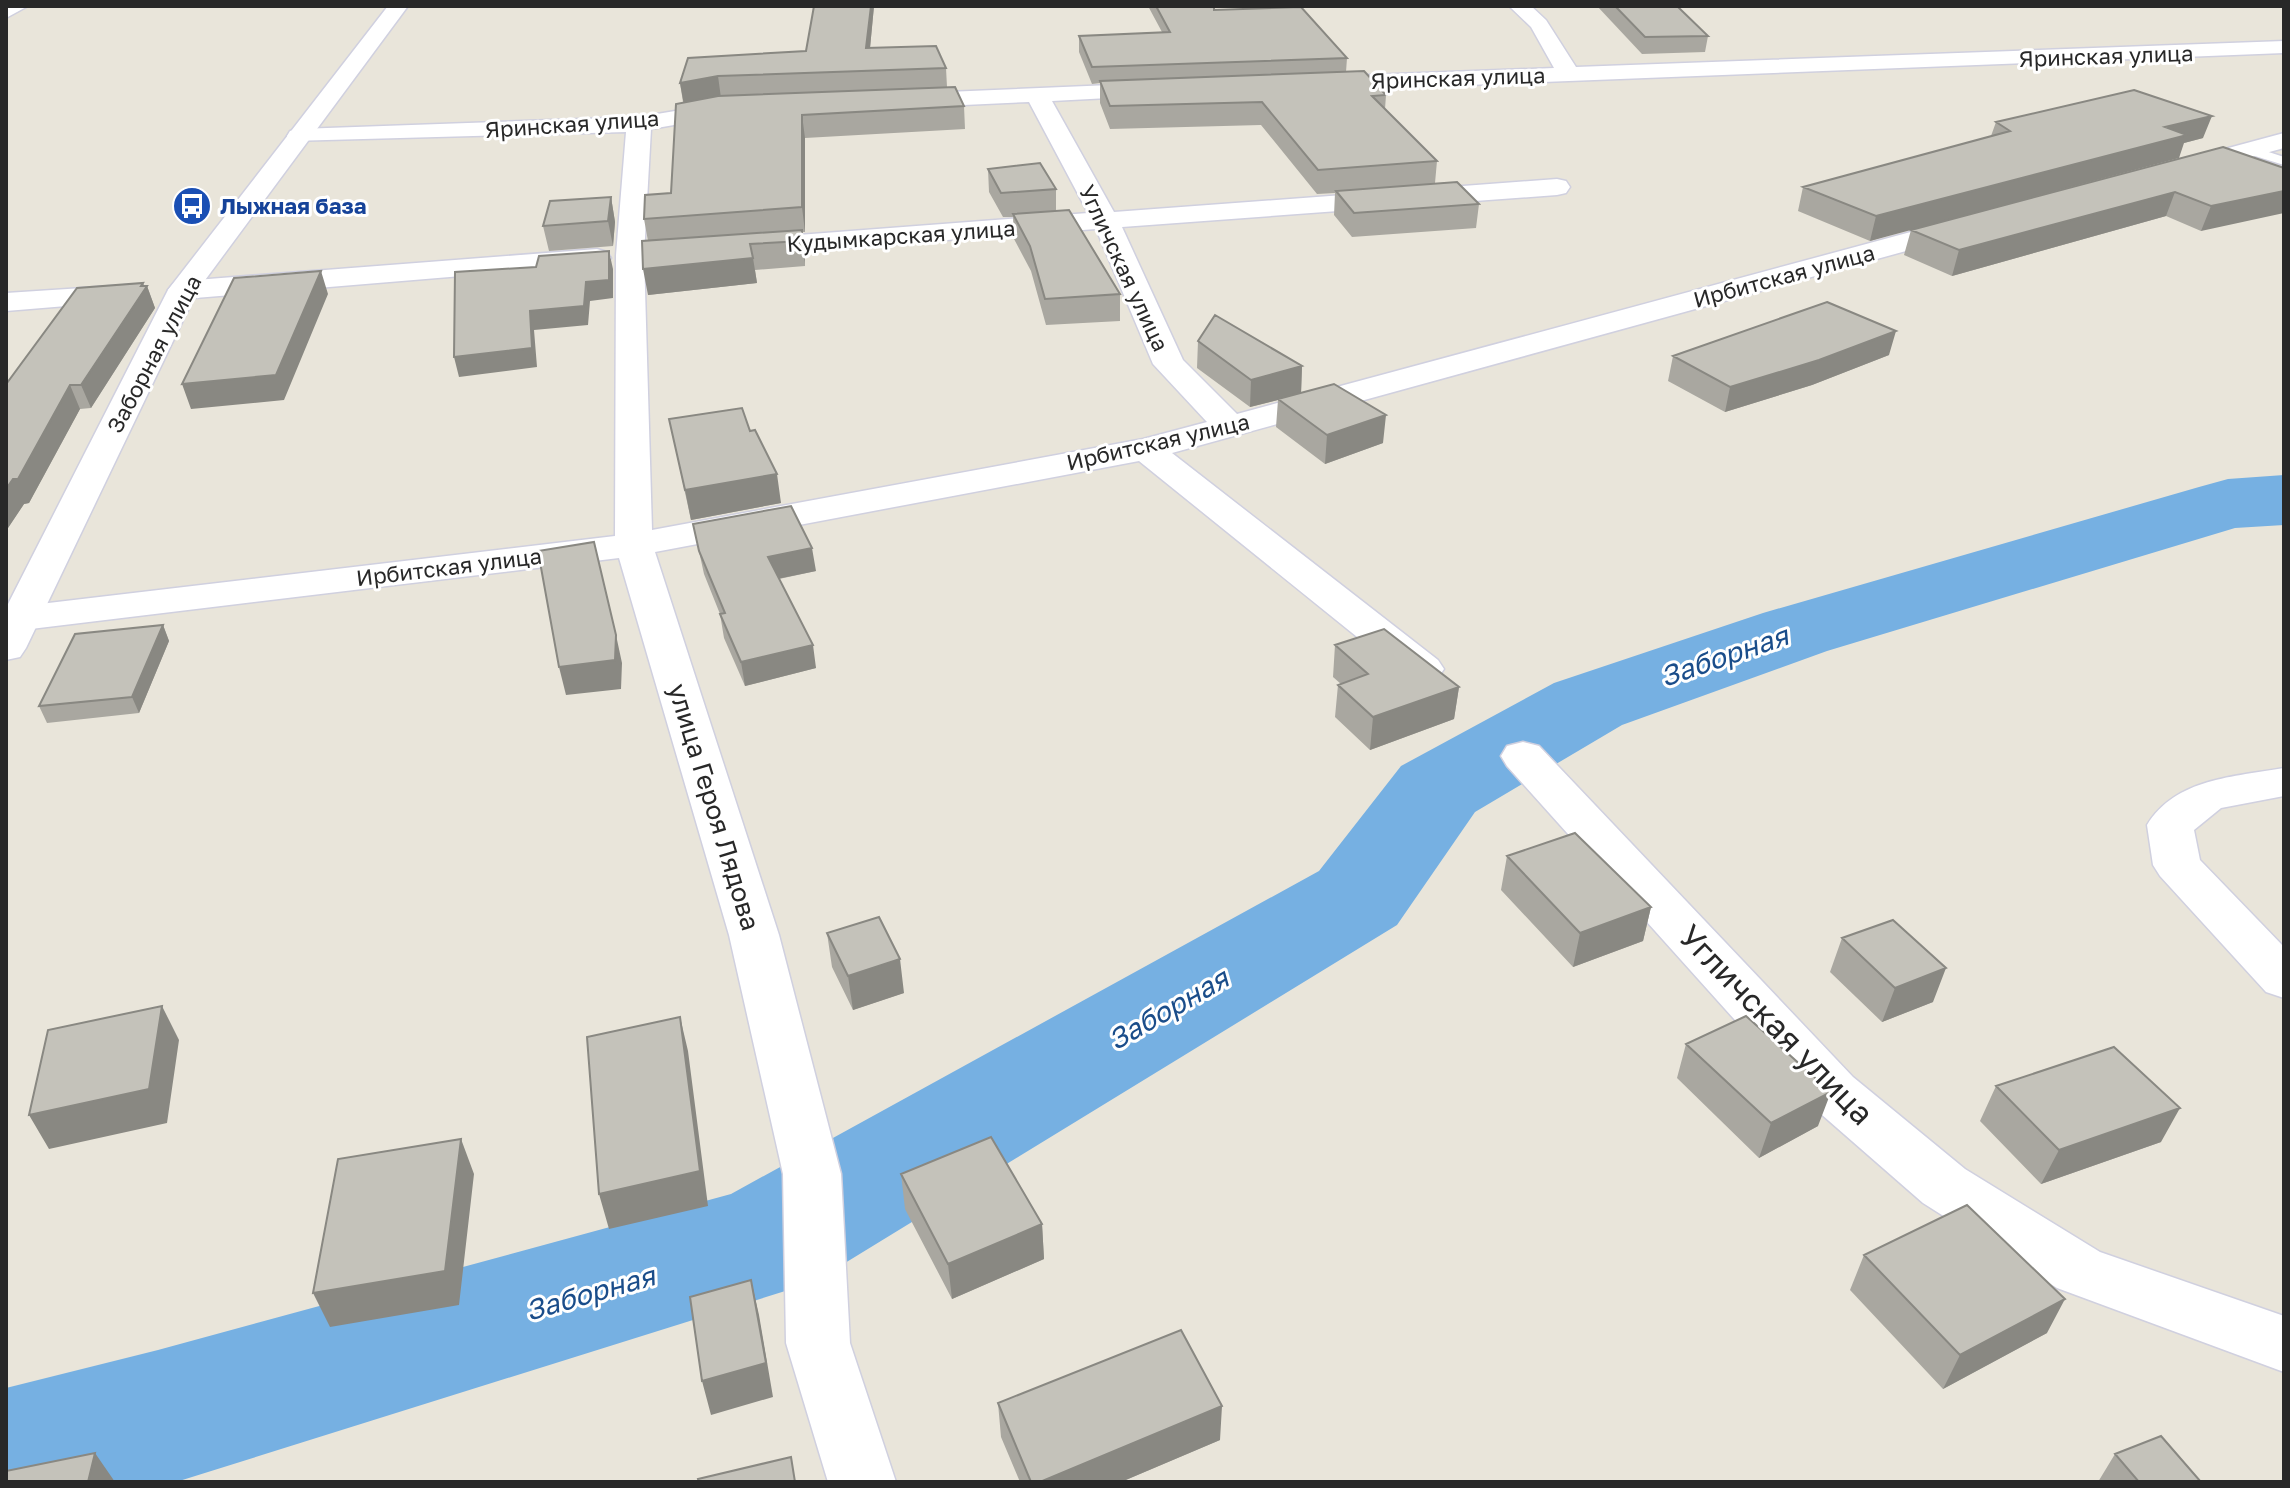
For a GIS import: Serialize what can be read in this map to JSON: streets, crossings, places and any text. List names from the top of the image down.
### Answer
{
  "streets": {
    "street": [
      "Яринская улица",
      "Кудымкарская улица",
      "Угличская улица",
      "Ирбитская улица",
      "Заборная улица",
      "улица Героя Лядова"
    ]
  },
  "crossings": [
    ["Яринская улица", "Заборная улица"],
    ["Яринская улица", "улица Героя Лядова"],
    ["Кудымкарская улица", "Угличская улица"],
    ["Угличская улица", "Ирбитская улица"],
    ["Ирбитская улица", "Заборная улица"],
    ["Ирбитская улица", "улица Героя Лядова"]
  ],
  "water": ["Заборная"],
  "places": {
    "bus stop": ["Лыжная база"]
  }
}
